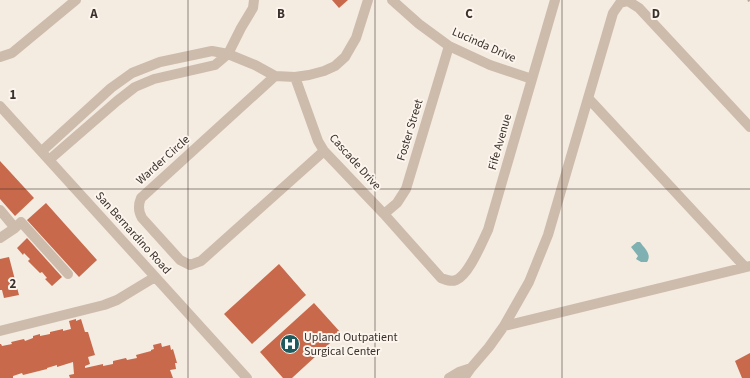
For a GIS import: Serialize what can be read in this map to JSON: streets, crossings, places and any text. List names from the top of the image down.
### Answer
{
  "streets": {
    "street": [
      "Lucinda Drive",
      "Foster Street",
      "Fife Avenue",
      "Warder Circle",
      "Cascade Drive",
      "San Bernardino Road"
    ]
  },
  "crossings": [
    ["Lucinda Drive", "Foster Street"],
    ["Lucinda Drive", "Fife Avenue"],
    ["Foster Street", "Cascade Drive"],
    ["Fife Avenue", "Cascade Drive"],
    ["Warder Circle", "Cascade Drive"]
  ],
  "places": {
    "hospital": ["Upland Outpatient Surgical Center"]
  },
  "grid": {
    "columns": [
      "A",
      "B",
      "C",
      "D"
    ],
    "rows": ["1", "2"]
  }
}
